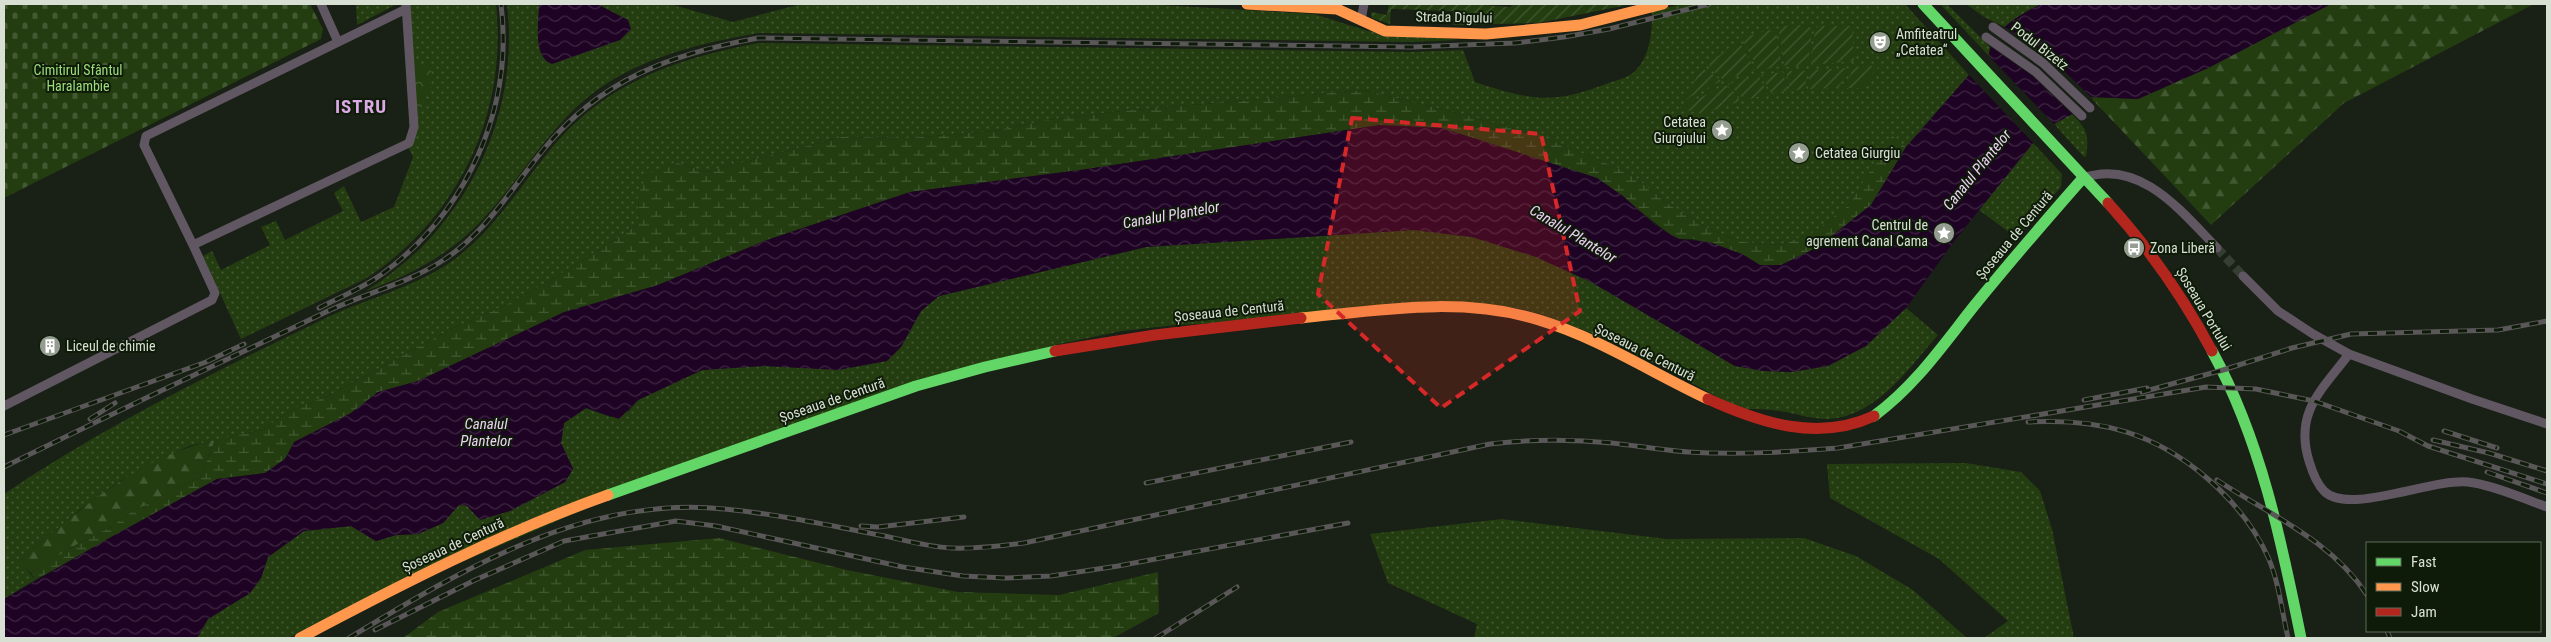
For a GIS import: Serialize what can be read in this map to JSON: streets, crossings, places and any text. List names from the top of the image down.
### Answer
{
  "streets": {
    "main road": ["Strada Digului", "Șoseaua de Centură", "Șoseaua Portului"],
    "street": ["Podul Bizetz"]
  },
  "crossings": [
    ["Șoseaua de Centură", "Șoseaua Portului"]
  ],
  "districts": ["ISTRU"],
  "water": ["Canalul Plantelor"],
  "parks": ["Cimitirul Sfântul Haralambie"],
  "places": {
    "theatre": ["Amfiteatrul „Cetatea“"],
    "place": ["Cetatea Giurgiului", "Cetatea Giurgiu", "Centrul de agrement Canal Cama"],
    "bus stop": ["Zona Liberă"],
    "building": ["Liceul de chimie"]
  },
  "legend": ["Fast", "Slow", "Jam"]
}
